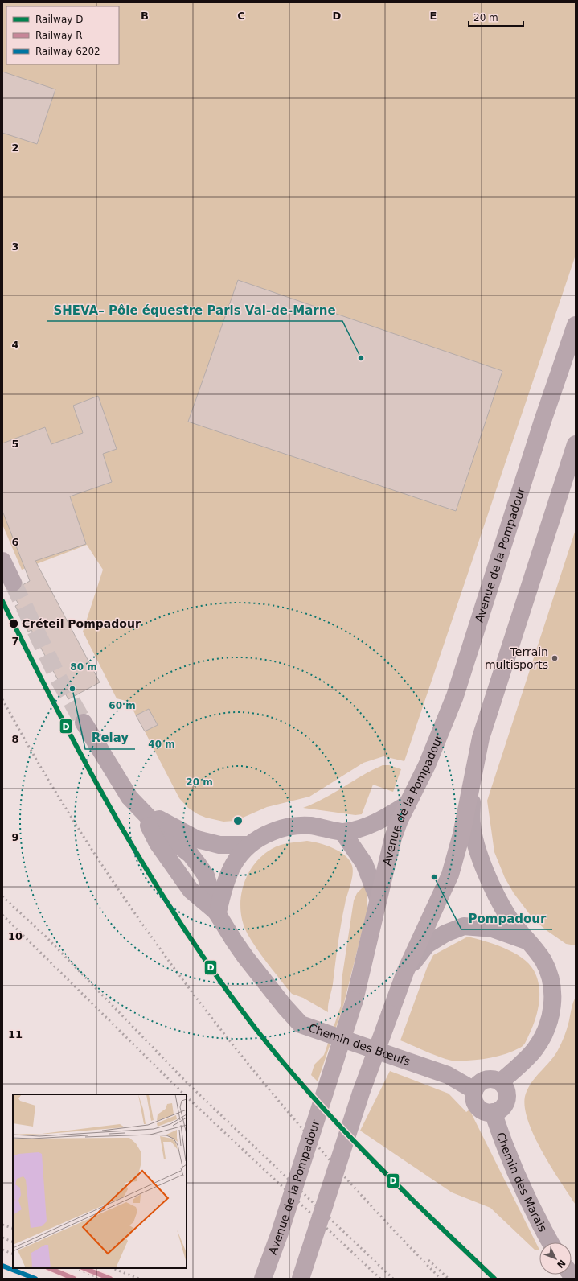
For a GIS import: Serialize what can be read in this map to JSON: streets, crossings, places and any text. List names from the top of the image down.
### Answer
{
  "streets": {
    "main road": ["Avenue de la Pompadour"],
    "street": ["Chemin des Bœufs", "Chemin des Marais"]
  },
  "crossings": [
    ["Chemin des Bœufs", "Chemin des Marais"]
  ],
  "places": [
    "SHEVA– Pôle équestre Paris Val-de-Marne",
    "Créteil Pompadour",
    "Terrain multisports",
    "Relay",
    "Pompadour"
  ],
  "lines": ["rail line D", "rail line 6202", "rail line R"],
  "legend": ["Railway D", "Railway R", "Railway 6202"],
  "scale_bar": "20 m",
  "north": "bottom right",
  "grid": {
    "columns": [
      "B",
      "C",
      "D",
      "E"
    ],
    "rows": [
      "2",
      "3",
      "4",
      "5",
      "6",
      "7",
      "8",
      "9",
      "10",
      "11"
    ]
  },
  "rings": [
    "80 m",
    "60 m",
    "40 m",
    "20 m"
  ]
}
